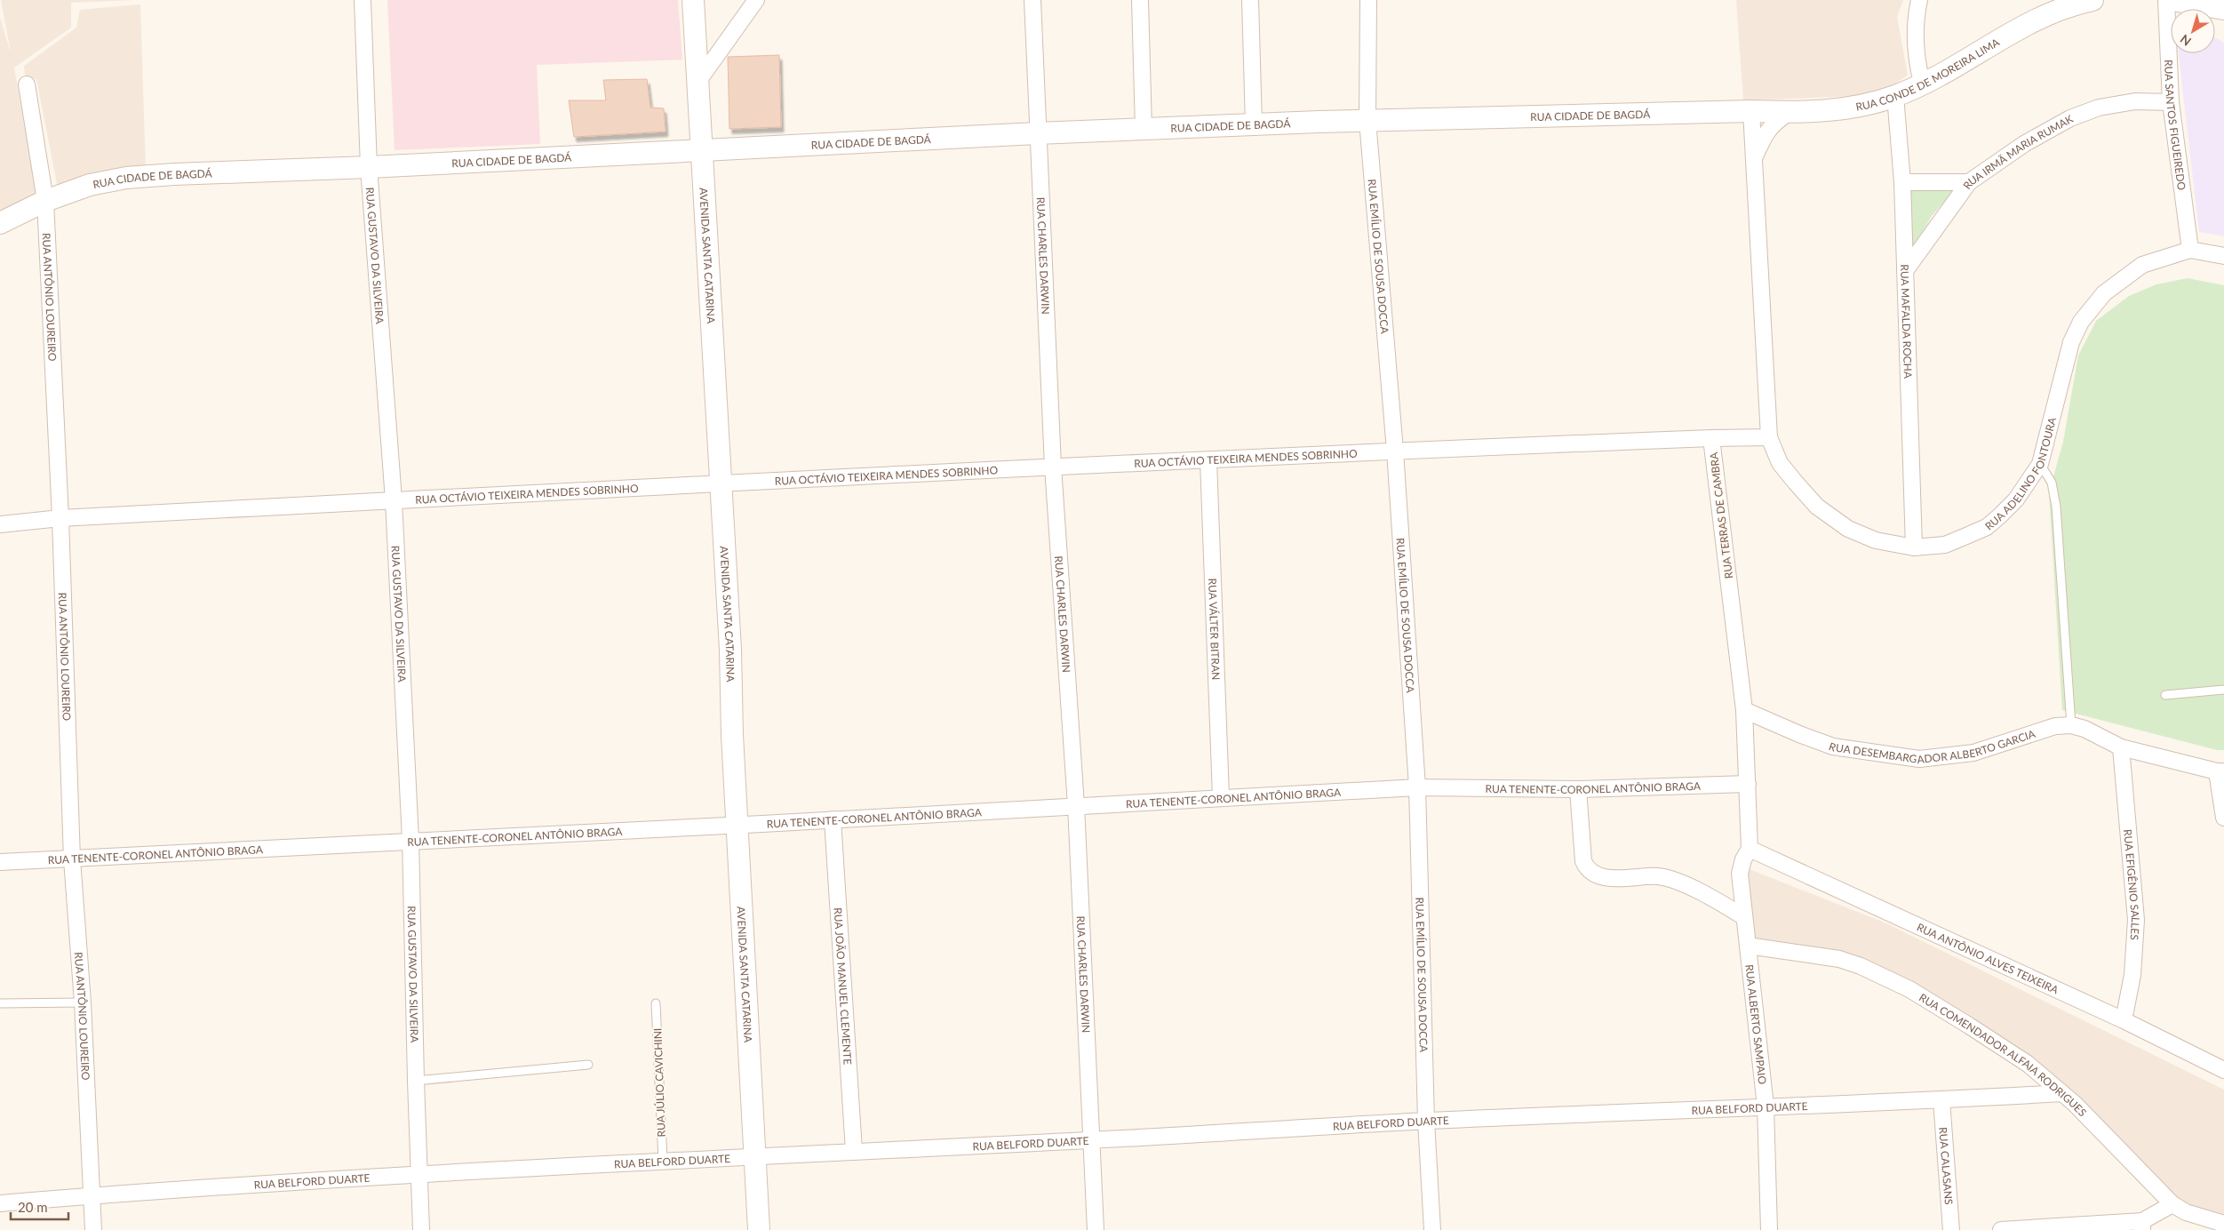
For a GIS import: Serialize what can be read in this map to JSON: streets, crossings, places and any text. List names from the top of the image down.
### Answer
{
  "streets": {
    "main road": ["RUA CONDE DE MOREIRA LIMA", "RUA CIDADE DE BAGDÁ", "AVENIDA SANTA CATARINA"],
    "street": [
      "RUA SANTOS FIGUEIREDO",
      "RUA IRMÃ MARIA RUMAK",
      "RUA GUSTAVO DA SILVEIRA",
      "RUA CHARLES DARWIN",
      "RUA EMÍLIO DE SOUSA DOCCA",
      "RUA ANTÔNIO LOUREIRO",
      "RUA MAFALDA ROCHA",
      "RUA OCTÁVIO TEIXEIRA MENDES SOBRINHO",
      "RUA ADELINO FONTOURA",
      "RUA TERRAS DE CAMBRA",
      "RUA VÁLTER BITRAN",
      "RUA DESEMBARGADOR ALBERTO GARCIA",
      "RUA TENENTE-CORONEL ANTÔNIO BRAGA",
      "RUA EFIGÊNIO SALLES",
      "RUA ANTÔNIO ALVES TEIXEIRA",
      "RUA JOÃO MANUEL CLEMENTE",
      "RUA ALBERTO SAMPAIO",
      "RUA COMENDADOR ALFAIA RODRIGUES",
      "RUA BELFORD DUARTE",
      "RUA CALASANS"
    ],
    "lane": ["RUA JÚLIO CAVICHINI"]
  },
  "crossings": [
    ["RUA CONDE DE MOREIRA LIMA", "RUA CIDADE DE BAGDÁ"],
    ["RUA CONDE DE MOREIRA LIMA", "RUA MAFALDA ROCHA"],
    ["RUA CIDADE DE BAGDÁ", "RUA GUSTAVO DA SILVEIRA"],
    ["RUA CIDADE DE BAGDÁ", "AVENIDA SANTA CATARINA"],
    ["RUA CIDADE DE BAGDÁ", "RUA CHARLES DARWIN"],
    ["RUA CIDADE DE BAGDÁ", "RUA EMÍLIO DE SOUSA DOCCA"],
    ["RUA CIDADE DE BAGDÁ", "RUA ANTÔNIO LOUREIRO"],
    ["RUA SANTOS FIGUEIREDO", "RUA IRMÃ MARIA RUMAK"],
    ["RUA SANTOS FIGUEIREDO", "RUA ADELINO FONTOURA"],
    ["RUA IRMÃ MARIA RUMAK", "RUA MAFALDA ROCHA"],
    ["RUA GUSTAVO DA SILVEIRA", "RUA OCTÁVIO TEIXEIRA MENDES SOBRINHO"],
    ["RUA GUSTAVO DA SILVEIRA", "RUA TENENTE-CORONEL ANTÔNIO BRAGA"],
    ["RUA GUSTAVO DA SILVEIRA", "RUA BELFORD DUARTE"],
    ["AVENIDA SANTA CATARINA", "RUA OCTÁVIO TEIXEIRA MENDES SOBRINHO"],
    ["AVENIDA SANTA CATARINA", "RUA TENENTE-CORONEL ANTÔNIO BRAGA"],
    ["AVENIDA SANTA CATARINA", "RUA BELFORD DUARTE"],
    ["RUA CHARLES DARWIN", "RUA OCTÁVIO TEIXEIRA MENDES SOBRINHO"],
    ["RUA CHARLES DARWIN", "RUA TENENTE-CORONEL ANTÔNIO BRAGA"],
    ["RUA CHARLES DARWIN", "RUA BELFORD DUARTE"],
    ["RUA EMÍLIO DE SOUSA DOCCA", "RUA OCTÁVIO TEIXEIRA MENDES SOBRINHO"],
    ["RUA EMÍLIO DE SOUSA DOCCA", "RUA TENENTE-CORONEL ANTÔNIO BRAGA"],
    ["RUA EMÍLIO DE SOUSA DOCCA", "RUA BELFORD DUARTE"],
    ["RUA ANTÔNIO LOUREIRO", "RUA OCTÁVIO TEIXEIRA MENDES SOBRINHO"],
    ["RUA ANTÔNIO LOUREIRO", "RUA TENENTE-CORONEL ANTÔNIO BRAGA"],
    ["RUA ANTÔNIO LOUREIRO", "RUA BELFORD DUARTE"],
    ["RUA MAFALDA ROCHA", "RUA ADELINO FONTOURA"],
    ["RUA OCTÁVIO TEIXEIRA MENDES SOBRINHO", "RUA TERRAS DE CAMBRA"],
    ["RUA OCTÁVIO TEIXEIRA MENDES SOBRINHO", "RUA VÁLTER BITRAN"],
    ["RUA ADELINO FONTOURA", "RUA TERRAS DE CAMBRA"],
    ["RUA TERRAS DE CAMBRA", "RUA DESEMBARGADOR ALBERTO GARCIA"],
    ["RUA TERRAS DE CAMBRA", "RUA TENENTE-CORONEL ANTÔNIO BRAGA"],
    ["RUA TERRAS DE CAMBRA", "RUA ANTÔNIO ALVES TEIXEIRA"],
    ["RUA TERRAS DE CAMBRA", "RUA ALBERTO SAMPAIO"],
    ["RUA VÁLTER BITRAN", "RUA TENENTE-CORONEL ANTÔNIO BRAGA"],
    ["RUA DESEMBARGADOR ALBERTO GARCIA", "RUA EFIGÊNIO SALLES"],
    ["RUA TENENTE-CORONEL ANTÔNIO BRAGA", "RUA JOÃO MANUEL CLEMENTE"],
    ["RUA EFIGÊNIO SALLES", "RUA ANTÔNIO ALVES TEIXEIRA"],
    ["RUA ANTÔNIO ALVES TEIXEIRA", "RUA ALBERTO SAMPAIO"],
    ["RUA JOÃO MANUEL CLEMENTE", "RUA BELFORD DUARTE"],
    ["RUA ALBERTO SAMPAIO", "RUA COMENDADOR ALFAIA RODRIGUES"],
    ["RUA ALBERTO SAMPAIO", "RUA BELFORD DUARTE"],
    ["RUA COMENDADOR ALFAIA RODRIGUES", "RUA BELFORD DUARTE"],
    ["RUA JÚLIO CAVICHINI", "RUA BELFORD DUARTE"],
    ["RUA BELFORD DUARTE", "RUA CALASANS"]
  ],
  "scale_bar": "20 m",
  "north": "bottom left"
}
